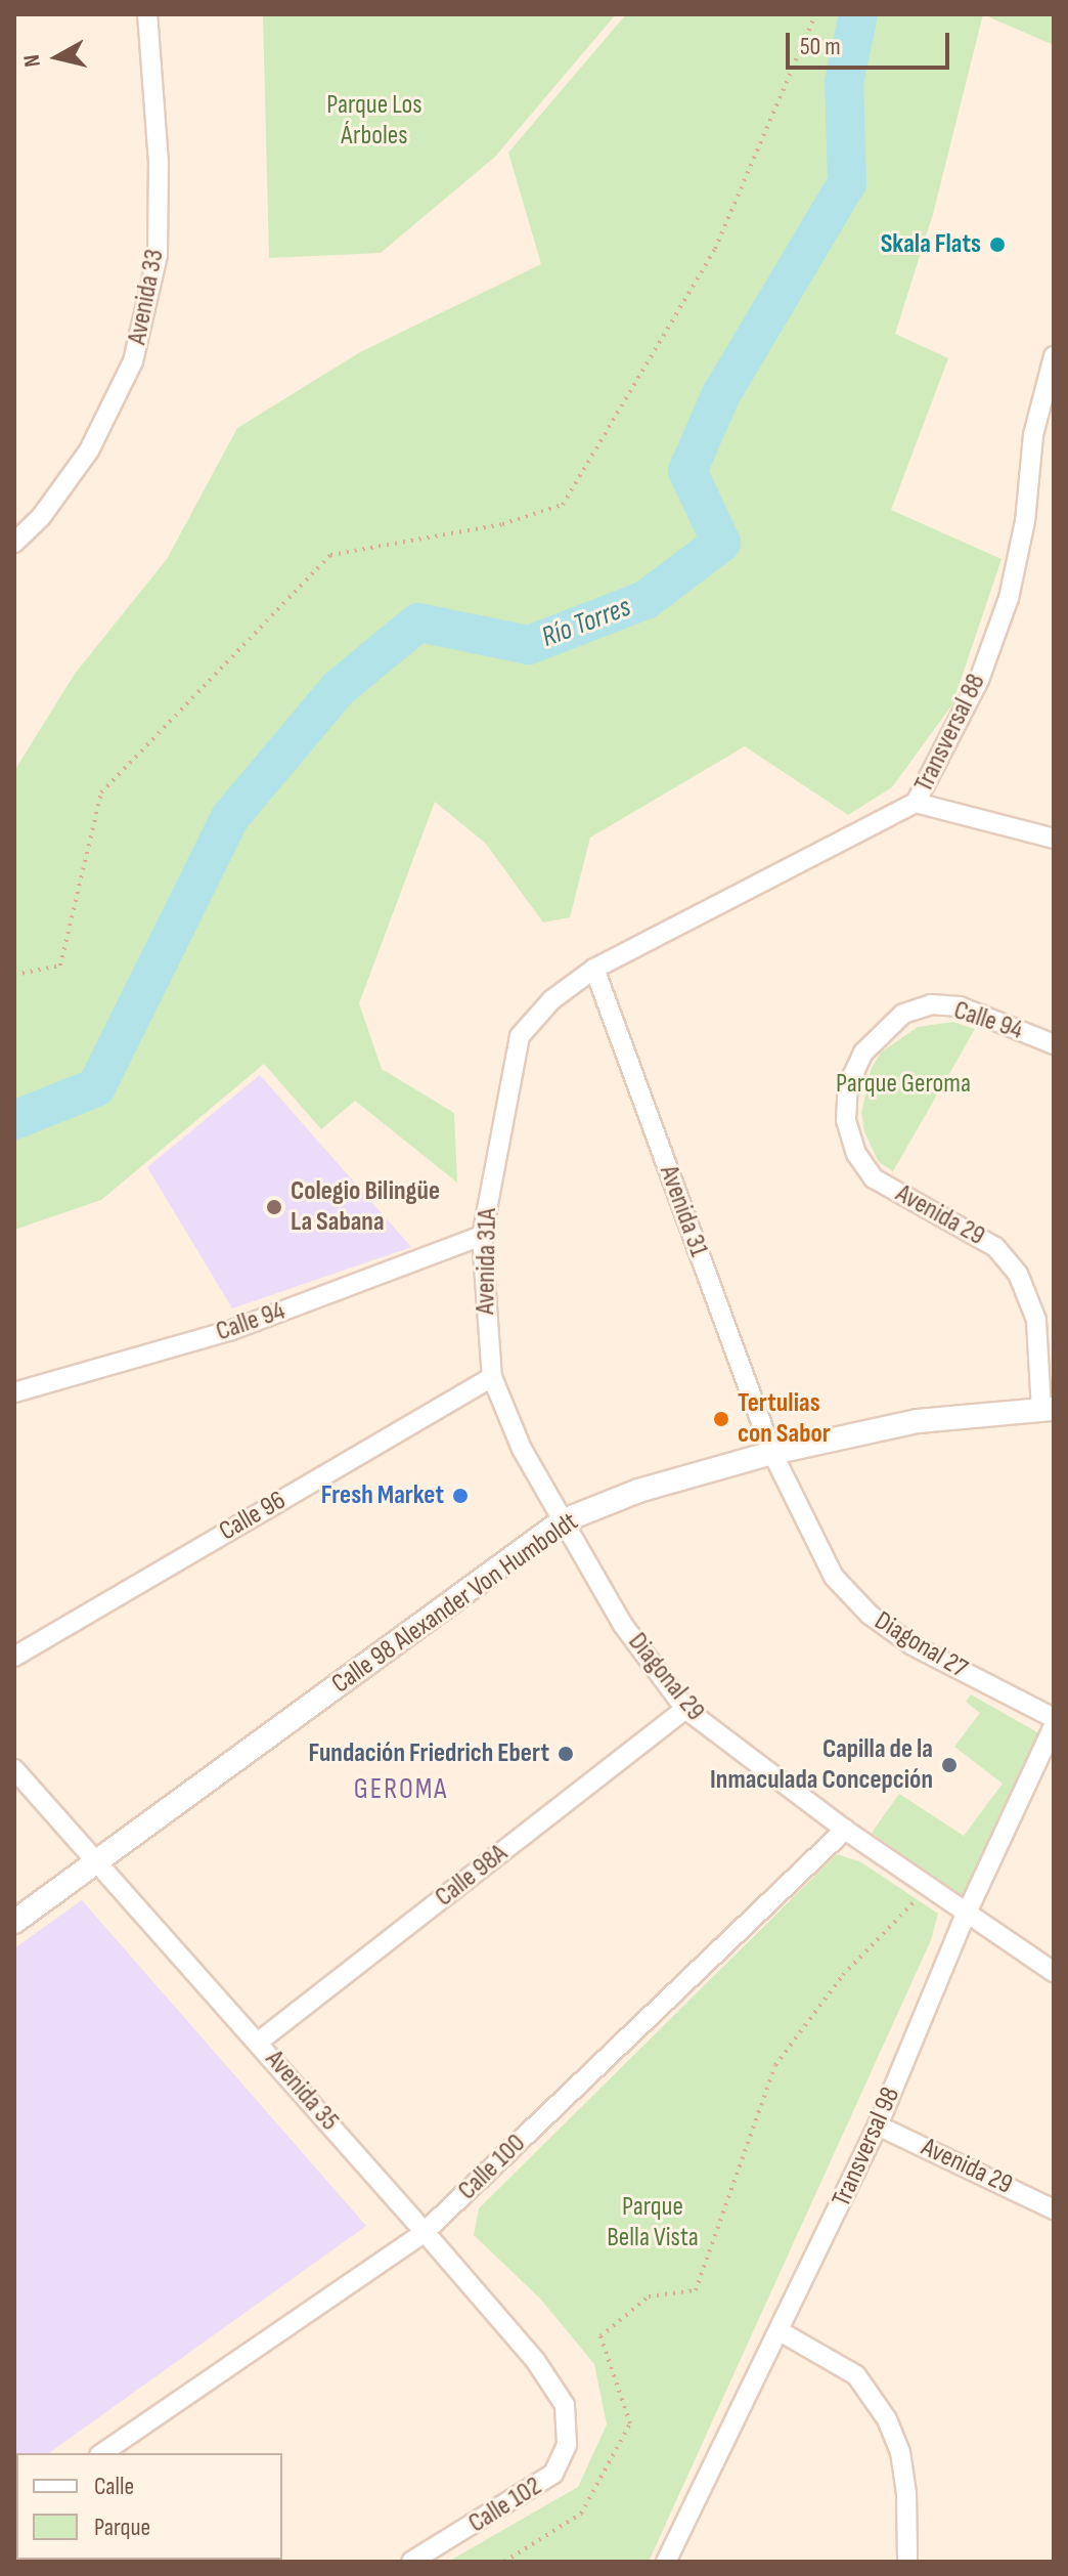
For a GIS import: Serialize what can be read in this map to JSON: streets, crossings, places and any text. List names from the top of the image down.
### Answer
{
  "streets": {
    "street": [
      "Avenida 33",
      "Transversal 88",
      "Calle 94",
      "Avenida 31",
      "Avenida 29",
      "Avenida 31A",
      "Calle 96",
      "Calle 98 Alexander Von Humboldt",
      "Diagonal 27",
      "Diagonal 29",
      "Calle 98A",
      "Avenida 35",
      "Transversal 98",
      "Calle 100",
      "Calle 102"
    ]
  },
  "crossings": [
    ["Transversal 88", "Avenida 31"],
    ["Transversal 88", "Avenida 31A"],
    ["Calle 94", "Avenida 29"],
    ["Calle 94", "Avenida 31A"],
    ["Avenida 31", "Calle 98 Alexander Von Humboldt"],
    ["Avenida 31", "Diagonal 27"],
    ["Avenida 29", "Calle 98 Alexander Von Humboldt"],
    ["Avenida 29", "Transversal 98"],
    ["Avenida 31A", "Calle 96"],
    ["Avenida 31A", "Calle 98 Alexander Von Humboldt"],
    ["Avenida 31A", "Diagonal 29"],
    ["Calle 98 Alexander Von Humboldt", "Diagonal 27"],
    ["Calle 98 Alexander Von Humboldt", "Diagonal 29"],
    ["Calle 98 Alexander Von Humboldt", "Avenida 35"],
    ["Diagonal 29", "Calle 98A"],
    ["Diagonal 29", "Transversal 98"],
    ["Diagonal 29", "Calle 100"],
    ["Calle 98A", "Avenida 35"],
    ["Avenida 35", "Calle 100"],
    ["Avenida 35", "Calle 102"]
  ],
  "districts": ["GEROMA"],
  "water": ["Río Torres"],
  "parks": ["Parque Los Árboles", "Parque Geroma", "Parque Bella Vista"],
  "places": [
    "Skala Flats",
    "Colegio Bilingüe La Sabana",
    "Tertulias con Sabor",
    "Fresh Market",
    "Fundación Friedrich Ebert",
    "Capilla de la Inmaculada Concepción"
  ],
  "legend": ["Calle", "Parque"],
  "scale_bar": "50 m",
  "north": "left"
}
